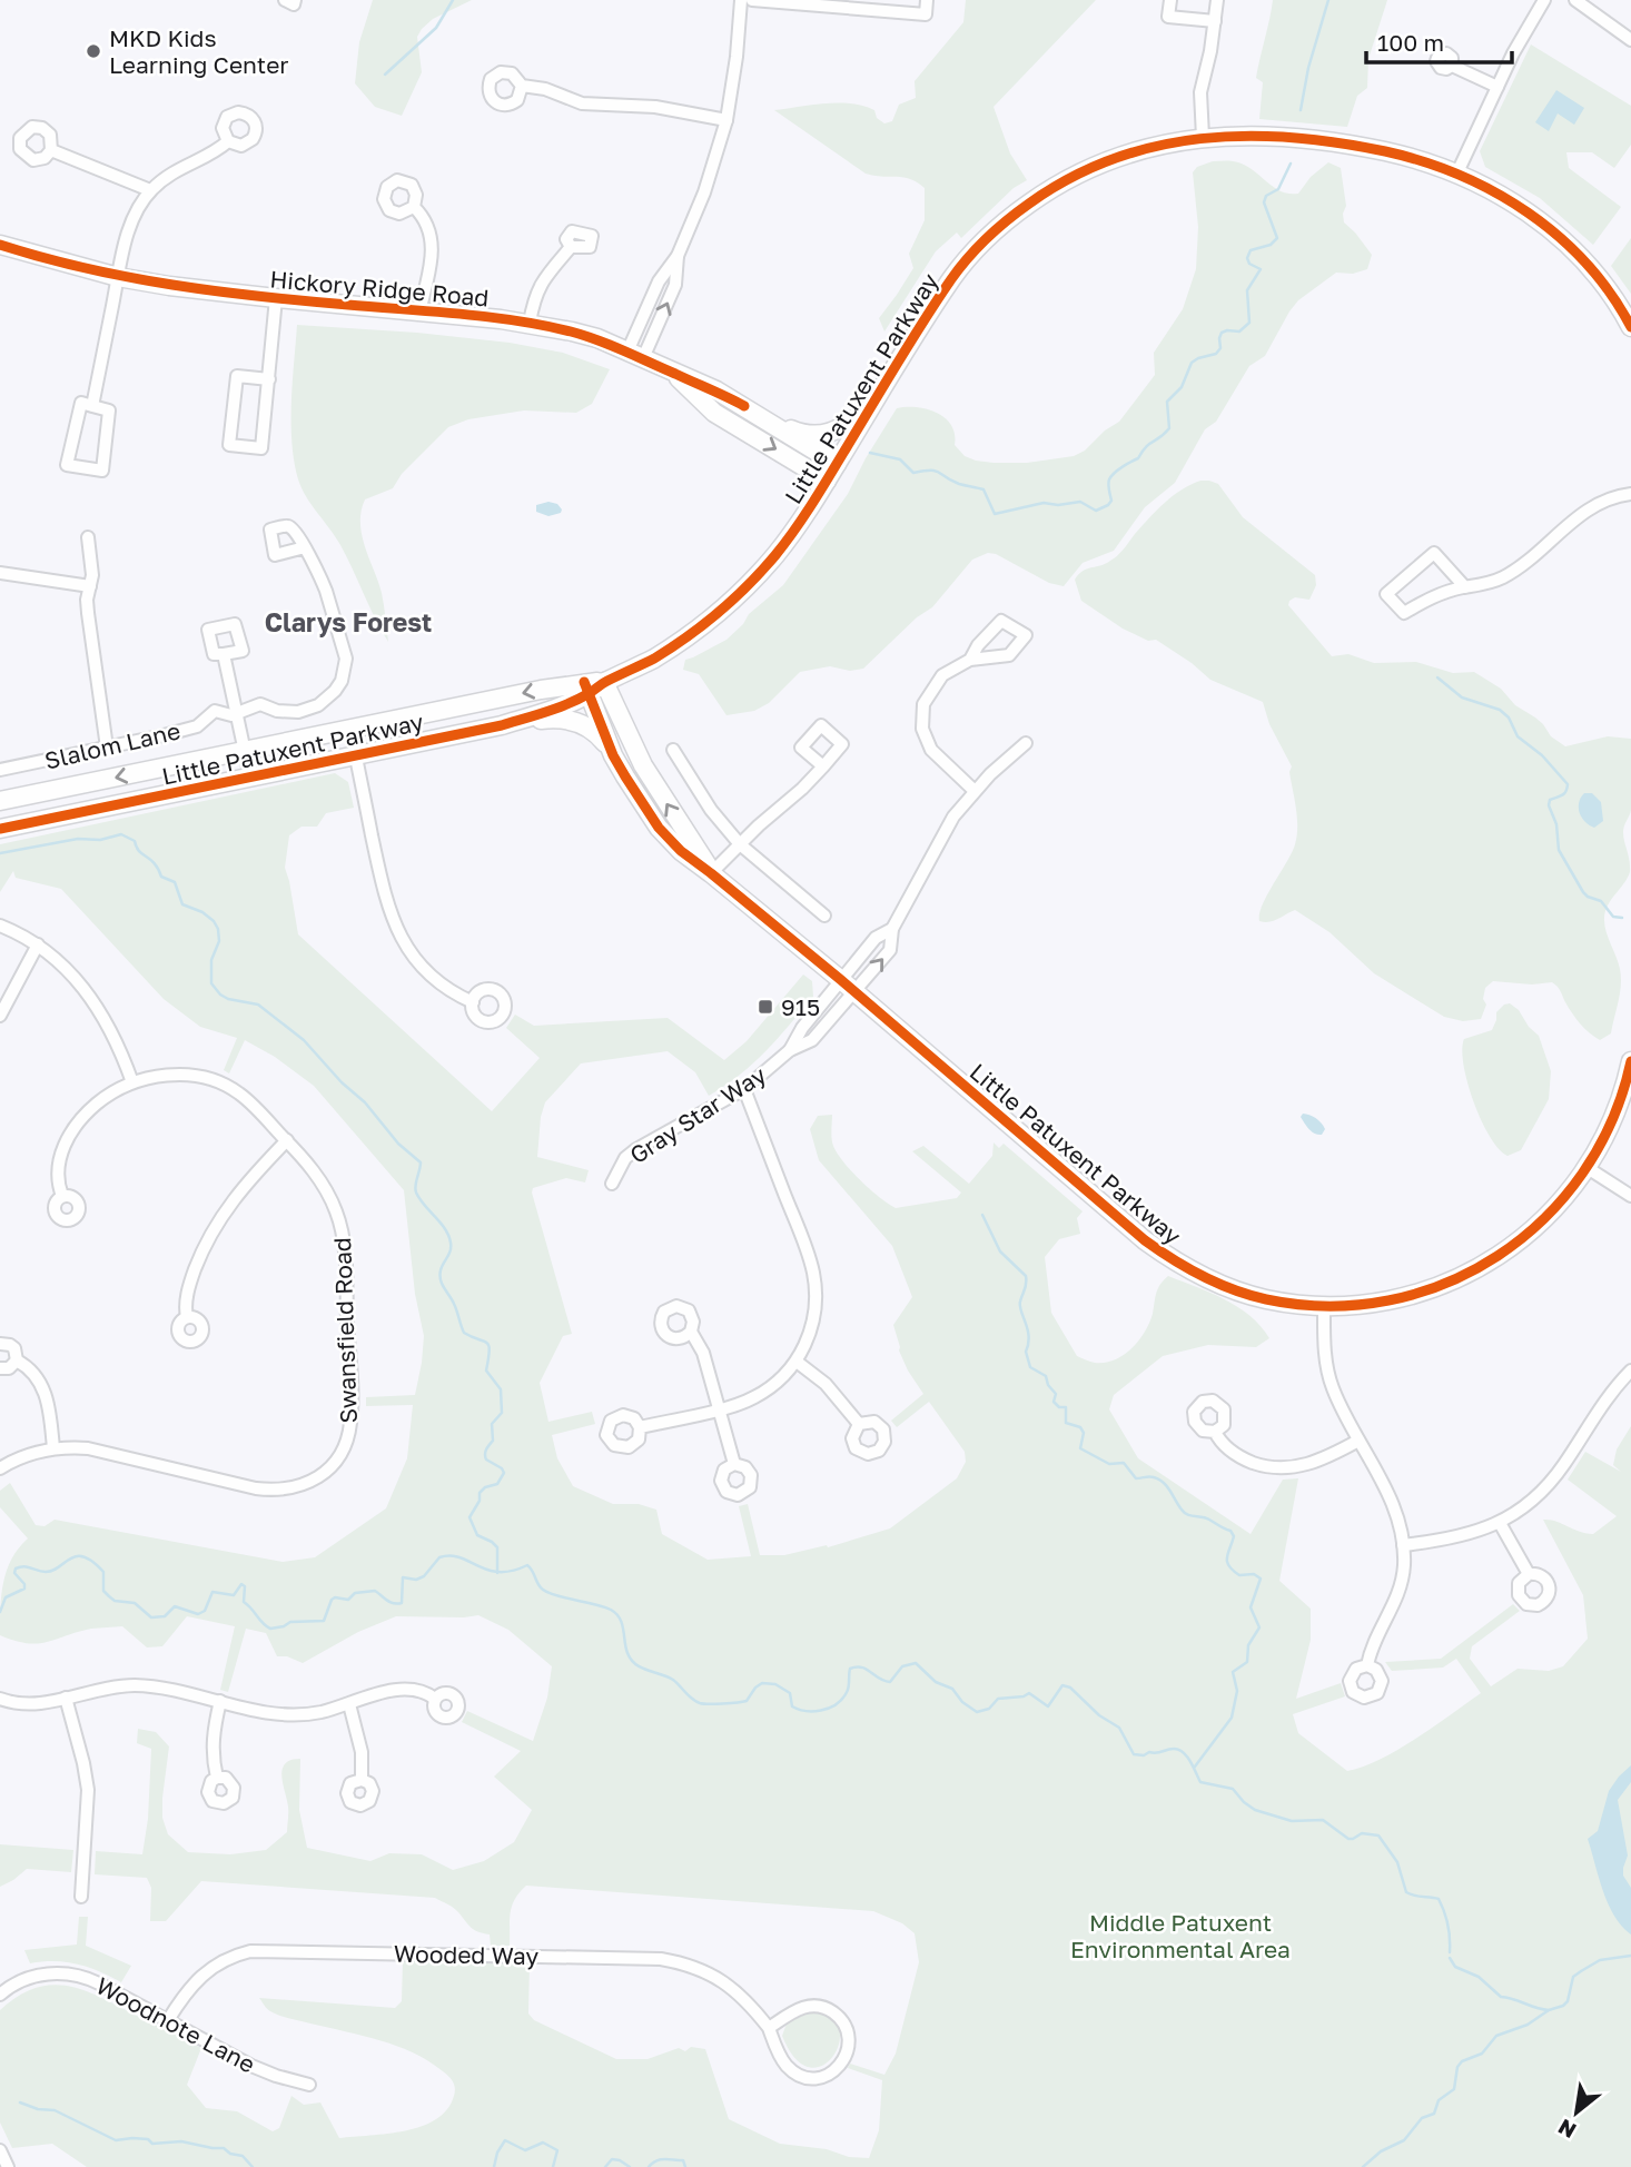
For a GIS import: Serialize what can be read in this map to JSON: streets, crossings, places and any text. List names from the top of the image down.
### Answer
{
  "streets": {
    "street": [
      "Hickory Ridge Road",
      "Little Patuxent Parkway",
      "Slalom Lane",
      "Gray Star Way",
      "Swansfield Road",
      "Wooded Way",
      "Woodnote Lane"
    ]
  },
  "crossings": [
    ["Hickory Ridge Road", "Little Patuxent Parkway"],
    ["Little Patuxent Parkway", "Gray Star Way"],
    ["Wooded Way", "Woodnote Lane"]
  ],
  "districts": ["Clarys Forest"],
  "parks": ["Middle Patuxent Environmental Area"],
  "places": {
    "other": ["MKD Kids Learning Center"],
    "transit": ["915"]
  },
  "scale_bar": "100 m",
  "north": "bottom left"
}
